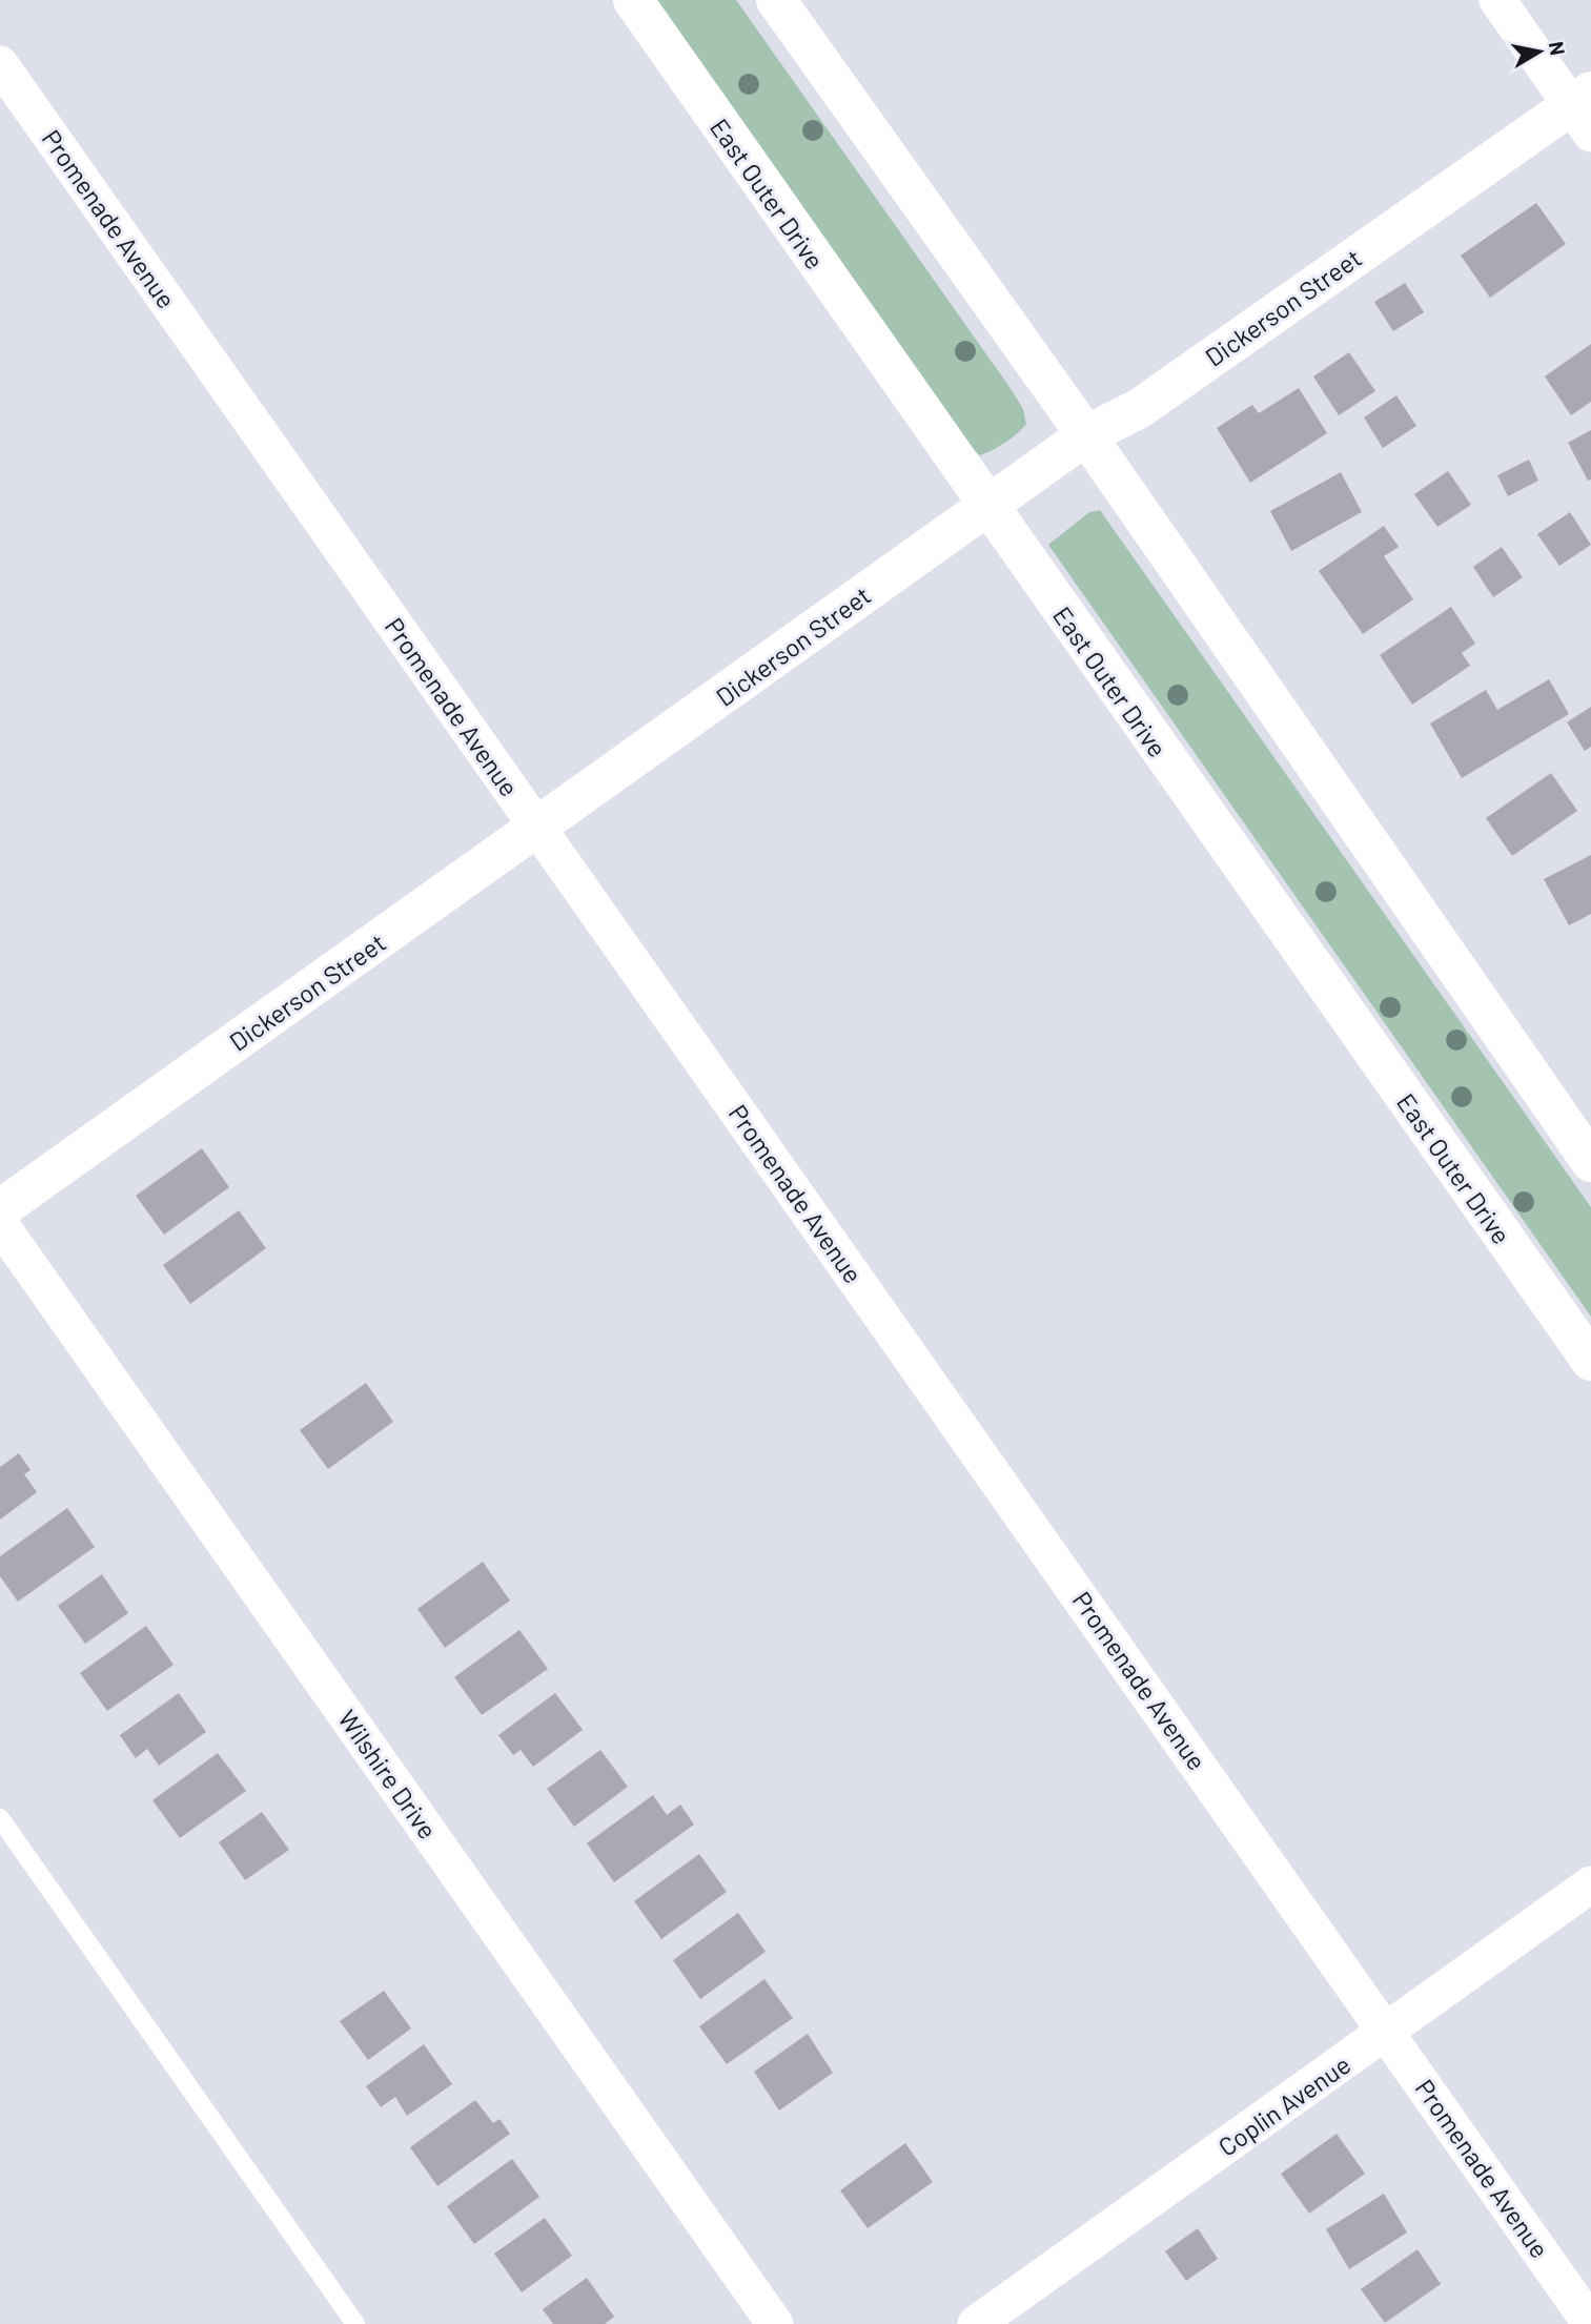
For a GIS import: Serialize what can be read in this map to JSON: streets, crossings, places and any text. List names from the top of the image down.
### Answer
{
  "streets": {
    "street": [
      "East Outer Drive",
      "Promenade Avenue",
      "Dickerson Street",
      "Wilshire Drive",
      "Coplin Avenue"
    ]
  },
  "crossings": [
    ["East Outer Drive", "Dickerson Street"],
    ["Promenade Avenue", "Dickerson Street"],
    ["Promenade Avenue", "Coplin Avenue"]
  ],
  "north": "right"
}
